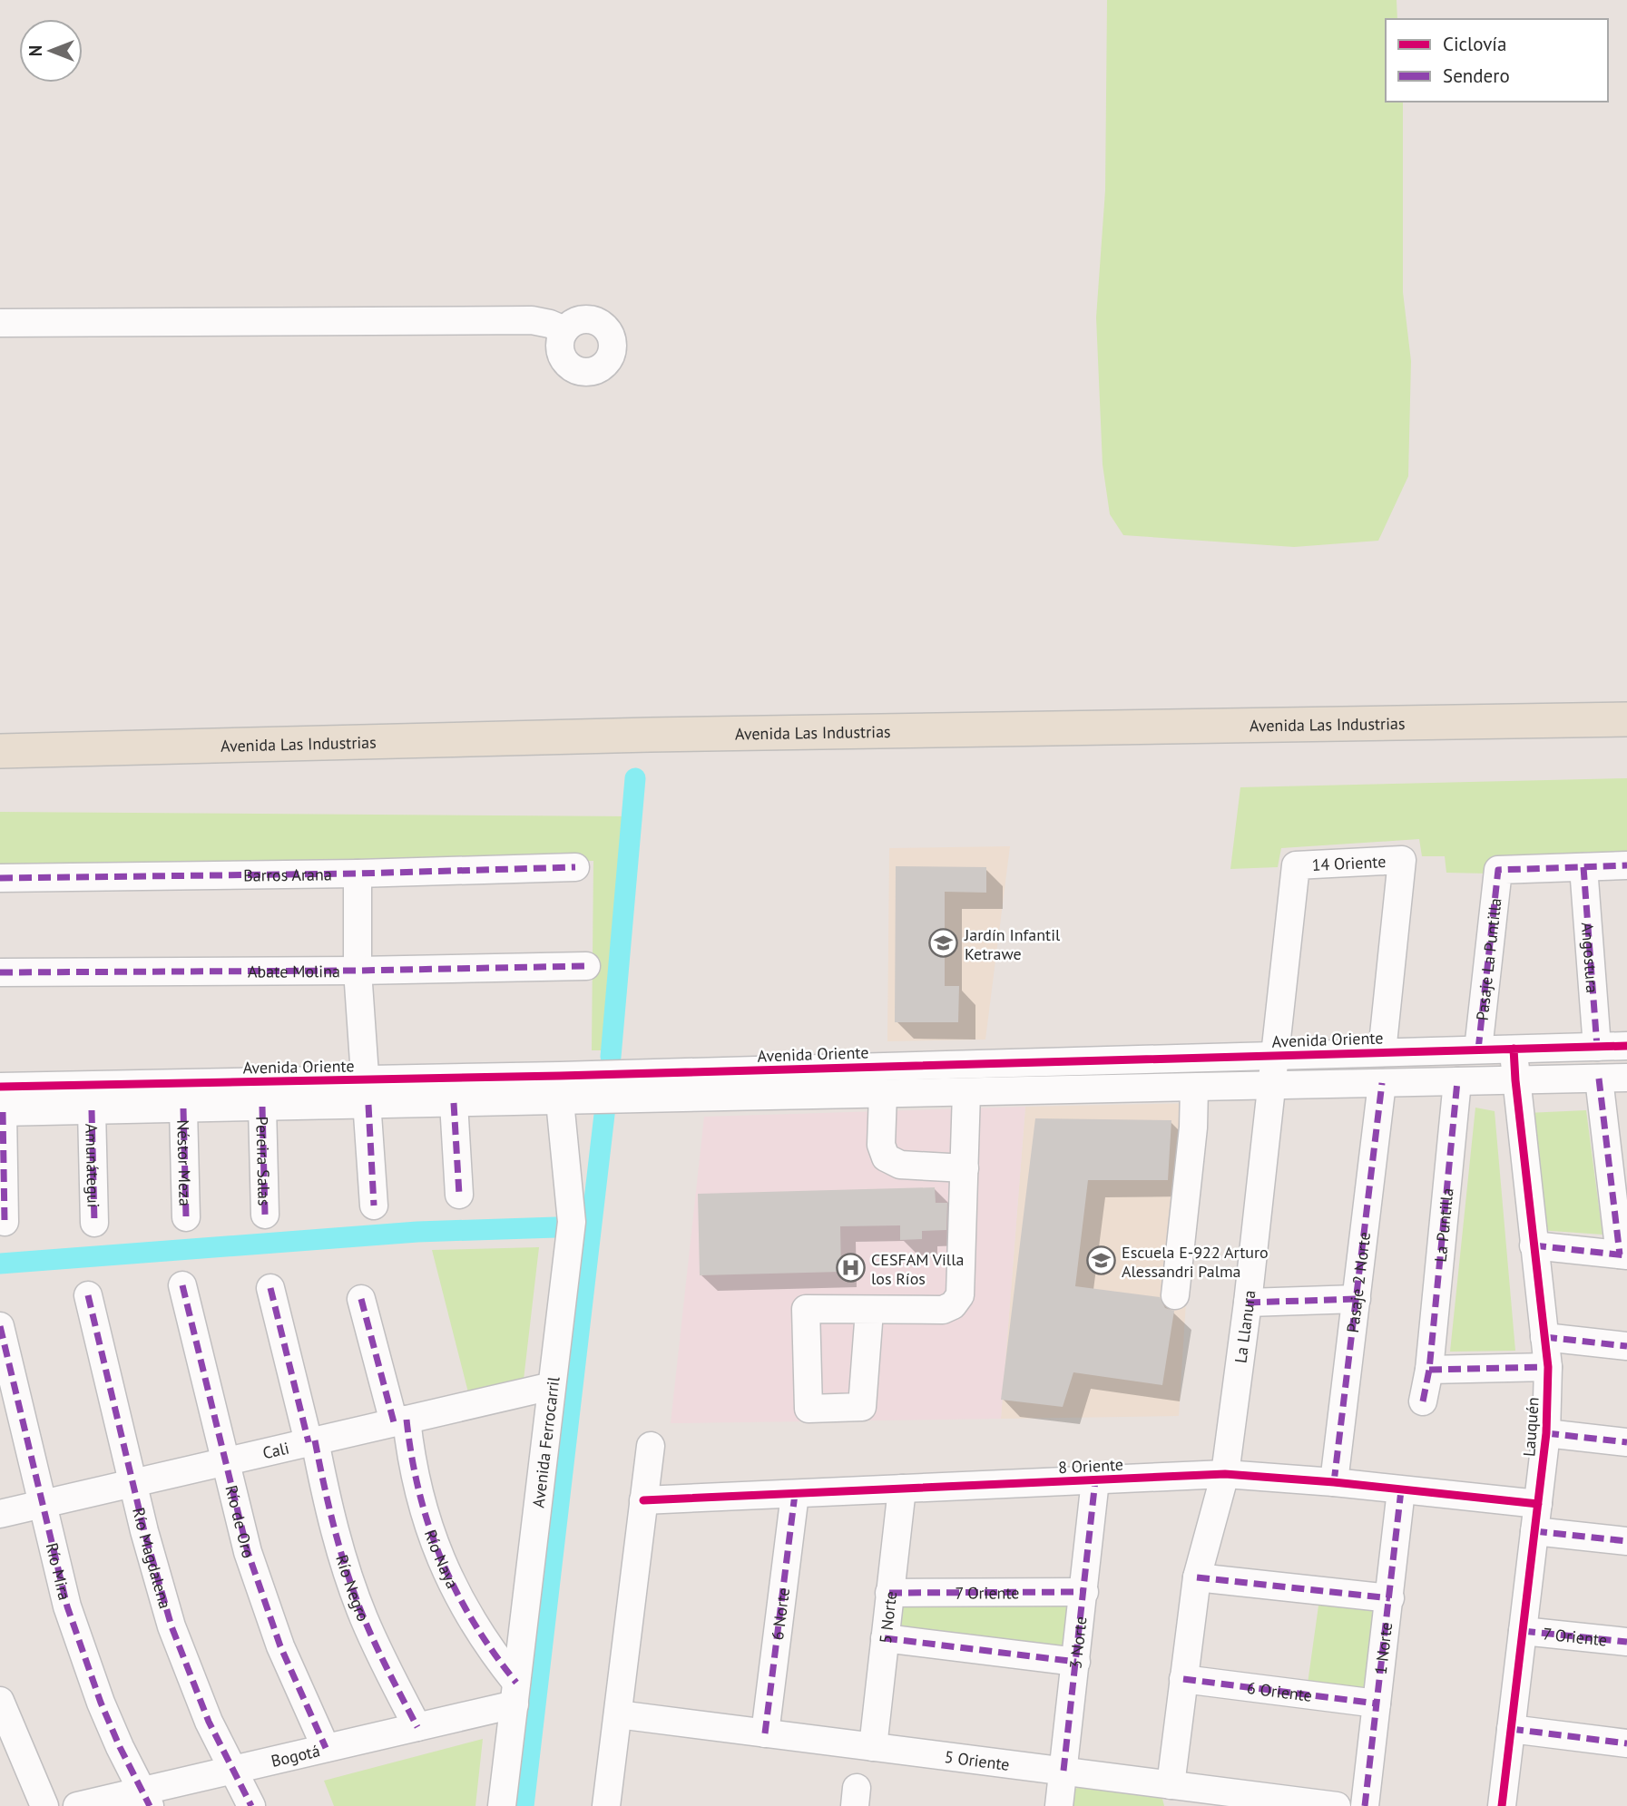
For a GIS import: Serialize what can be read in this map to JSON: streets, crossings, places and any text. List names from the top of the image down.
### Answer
{
  "streets": {
    "main road": ["Avenida Las Industrias"],
    "street": [
      "14 Oriente",
      "Barros Arana",
      "Angostura",
      "Pasaje La Puntilla",
      "Abate Molina",
      "Avenida Oriente",
      "Pereira Salas",
      "Néstor Meza",
      "Amunátegui",
      "La Puntilla",
      "Pasaje 2 Norte",
      "La Llanura",
      "Lauquén",
      "Avenida Ferrocarril",
      "Cali",
      "8 Oriente",
      "Río de Oro",
      "Río Magdalena",
      "Río Naya",
      "Río Mira",
      "Río Negro",
      "7 Oriente",
      "6 Norte",
      "5 Norte",
      "3 Norte",
      "1 Norte",
      "6 Oriente",
      "Bogotá",
      "5 Oriente"
    ]
  },
  "crossings": [
    ["14 Oriente", "Avenida Oriente"],
    ["14 Oriente", "La Llanura"],
    ["Angostura", "Pasaje La Puntilla"],
    ["Angostura", "Avenida Oriente"],
    ["Pasaje La Puntilla", "Avenida Oriente"],
    ["Avenida Oriente", "Pereira Salas"],
    ["Avenida Oriente", "Néstor Meza"],
    ["Avenida Oriente", "Amunátegui"],
    ["Avenida Oriente", "La Puntilla"],
    ["Avenida Oriente", "Pasaje 2 Norte"],
    ["Avenida Oriente", "La Llanura"],
    ["Avenida Oriente", "Lauquén"],
    ["Avenida Oriente", "Avenida Ferrocarril"],
    ["Pasaje 2 Norte", "8 Oriente"],
    ["La Llanura", "8 Oriente"],
    ["La Llanura", "6 Oriente"],
    ["La Llanura", "5 Oriente"],
    ["Lauquén", "8 Oriente"],
    ["Lauquén", "7 Oriente"],
    ["Avenida Ferrocarril", "Cali"],
    ["Avenida Ferrocarril", "Río Naya"],
    ["Avenida Ferrocarril", "Bogotá"],
    ["Cali", "Río de Oro"],
    ["Cali", "Río Magdalena"],
    ["Cali", "Río Naya"],
    ["Cali", "Río Mira"],
    ["Cali", "Río Negro"],
    ["8 Oriente", "6 Norte"],
    ["8 Oriente", "5 Norte"],
    ["8 Oriente", "3 Norte"],
    ["8 Oriente", "1 Norte"],
    ["Río de Oro", "Bogotá"],
    ["Río Magdalena", "Bogotá"],
    ["Río Naya", "Bogotá"],
    ["Río Mira", "Bogotá"],
    ["Río Negro", "Bogotá"],
    ["7 Oriente", "5 Norte"],
    ["7 Oriente", "3 Norte"],
    ["6 Norte", "5 Oriente"],
    ["5 Norte", "5 Oriente"],
    ["3 Norte", "5 Oriente"],
    ["1 Norte", "6 Oriente"]
  ],
  "places": {
    "school or university": ["Jardín Infantil Ketrawe", "Escuela E-922 Arturo Alessandri Palma"],
    "hospital": ["CESFAM Villa los Ríos"]
  },
  "legend": ["Ciclovía", "Sendero"],
  "north": "left"
}
